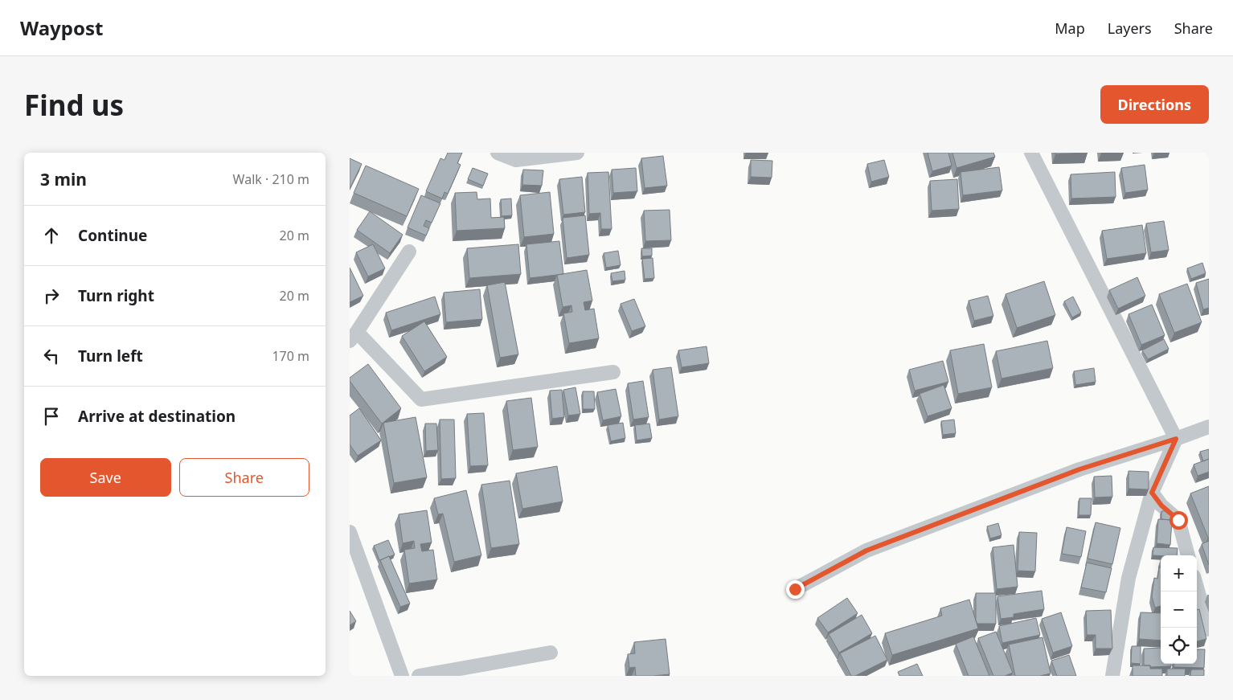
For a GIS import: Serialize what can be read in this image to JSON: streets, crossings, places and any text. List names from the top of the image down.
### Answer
{
  "page": {
    "header": "Waypost",
    "nav": ["Map", "Layers", "Share"],
    "buttons": [
      "Directions",
      ["Save", "Share"]
    ],
    "title": "Find us",
    "heading": ["3 min", "Walk · 210 m"],
    "list": [
      ["Continue", "20 m"],
      ["Turn right", "20 m"],
      ["Turn left", "170 m"],
      "Arrive at destination"
    ],
    "map_buttons": ["+", "−"]
  }
}
